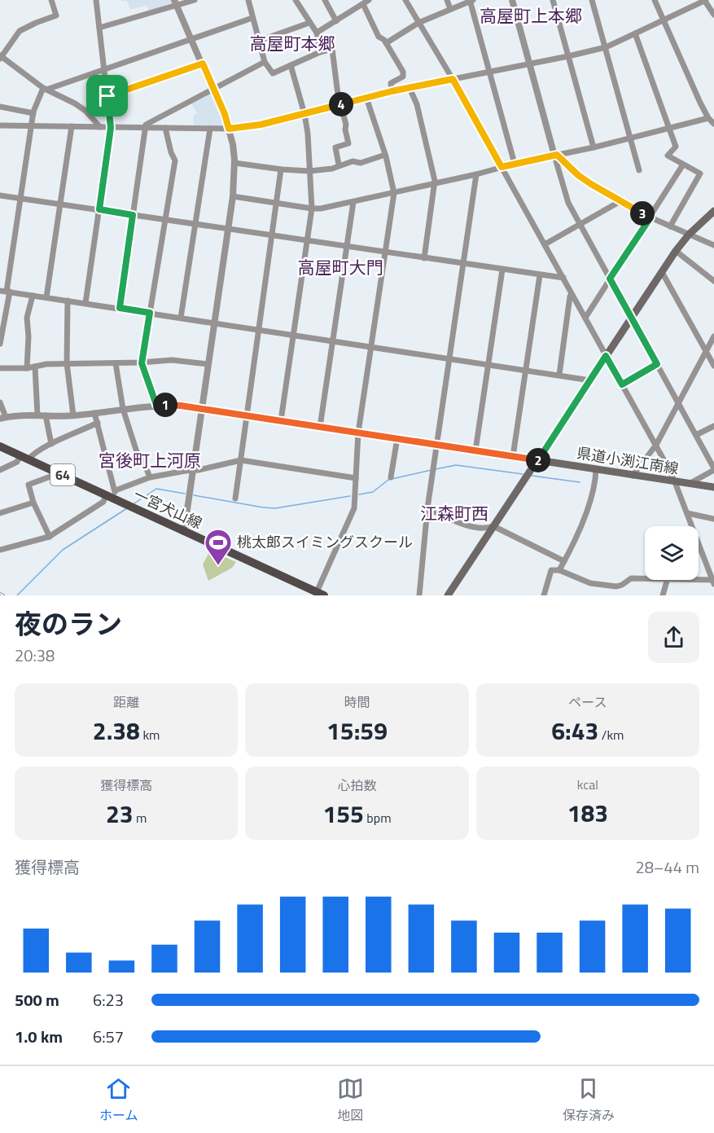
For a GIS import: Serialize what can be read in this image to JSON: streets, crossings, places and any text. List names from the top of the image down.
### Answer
{
  "streets": {
    "main road": ["県道小渕江南線", "64", "一宮犬山線"]
  },
  "districts": [
    "高屋町上本郷",
    "高屋町本郷",
    "高屋町大門",
    "宮後町上河原",
    "江森町西"
  ],
  "places": {
    "sports": ["桃太郎スイミングスクール"]
  },
  "page": {
    "pins": [
      "4",
      "3",
      "1",
      "2"
    ],
    "heading": ["夜のラン", "20:38"],
    "stats": [
      ["距離", "2.38 km"],
      ["時間", "15:59"],
      ["ペース", "6:43 /km"],
      ["獲得標高", "23 m"],
      ["心拍数", "155 bpm"],
      ["kcal", "183"]
    ],
    "chart": ["獲得標高", "28–44 m"],
    "list": [
      {
        "name": "500 m",
        "note": "6:23"
      },
      {
        "name": "1.0 km",
        "note": "6:57"
      }
    ],
    "tabs": ["ホーム", "地図", "保存済み"]
  }
}
